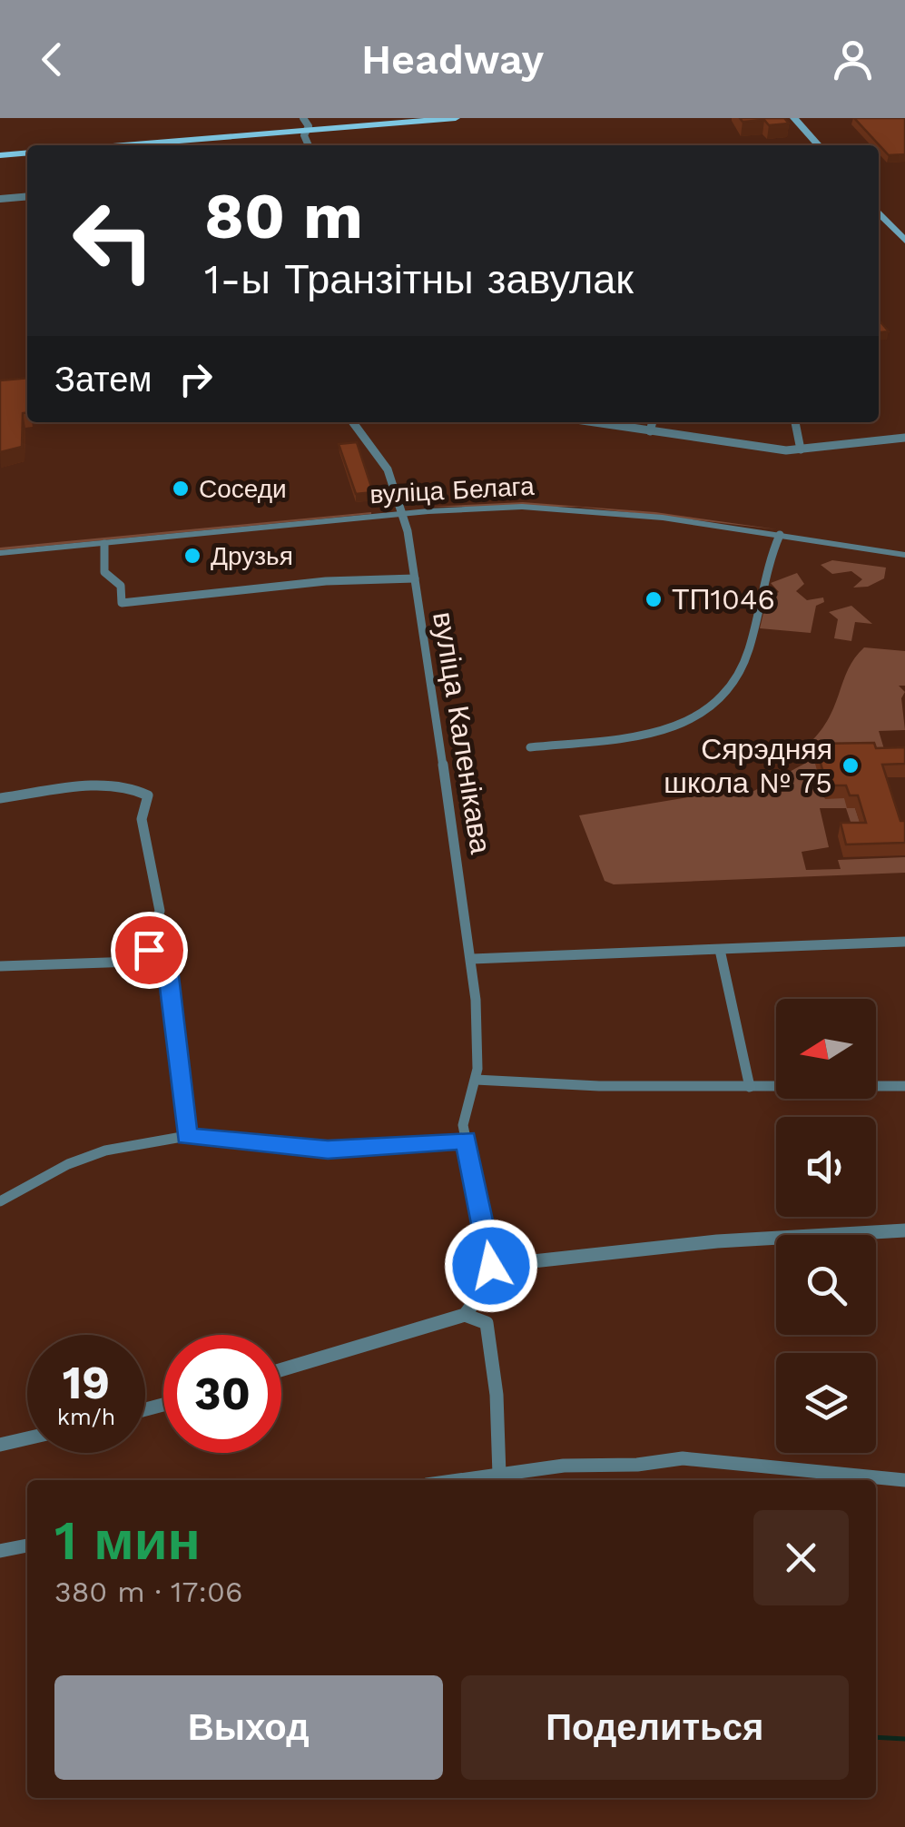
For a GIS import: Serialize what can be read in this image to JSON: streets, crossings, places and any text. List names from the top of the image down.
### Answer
{
  "streets": {
    "street": ["вуліца Белага", "вуліца Каленікава"]
  },
  "crossings": [
    ["вуліца Белага", "вуліца Каленікава"]
  ],
  "places": [
    "Соседи",
    "Друзья",
    "ТП1046",
    "Сярэдняя школа № 75"
  ],
  "north": "left",
  "page": {
    "header": "Headway",
    "turn": ["80 m", "1-ы Транзітны завулак"],
    "then": "Затем",
    "speed": "19 km/h",
    "limit": "30",
    "heading": ["1 мин", "380 m · 17:06"],
    "buttons": ["Выход", "Поделиться"]
  }
}
